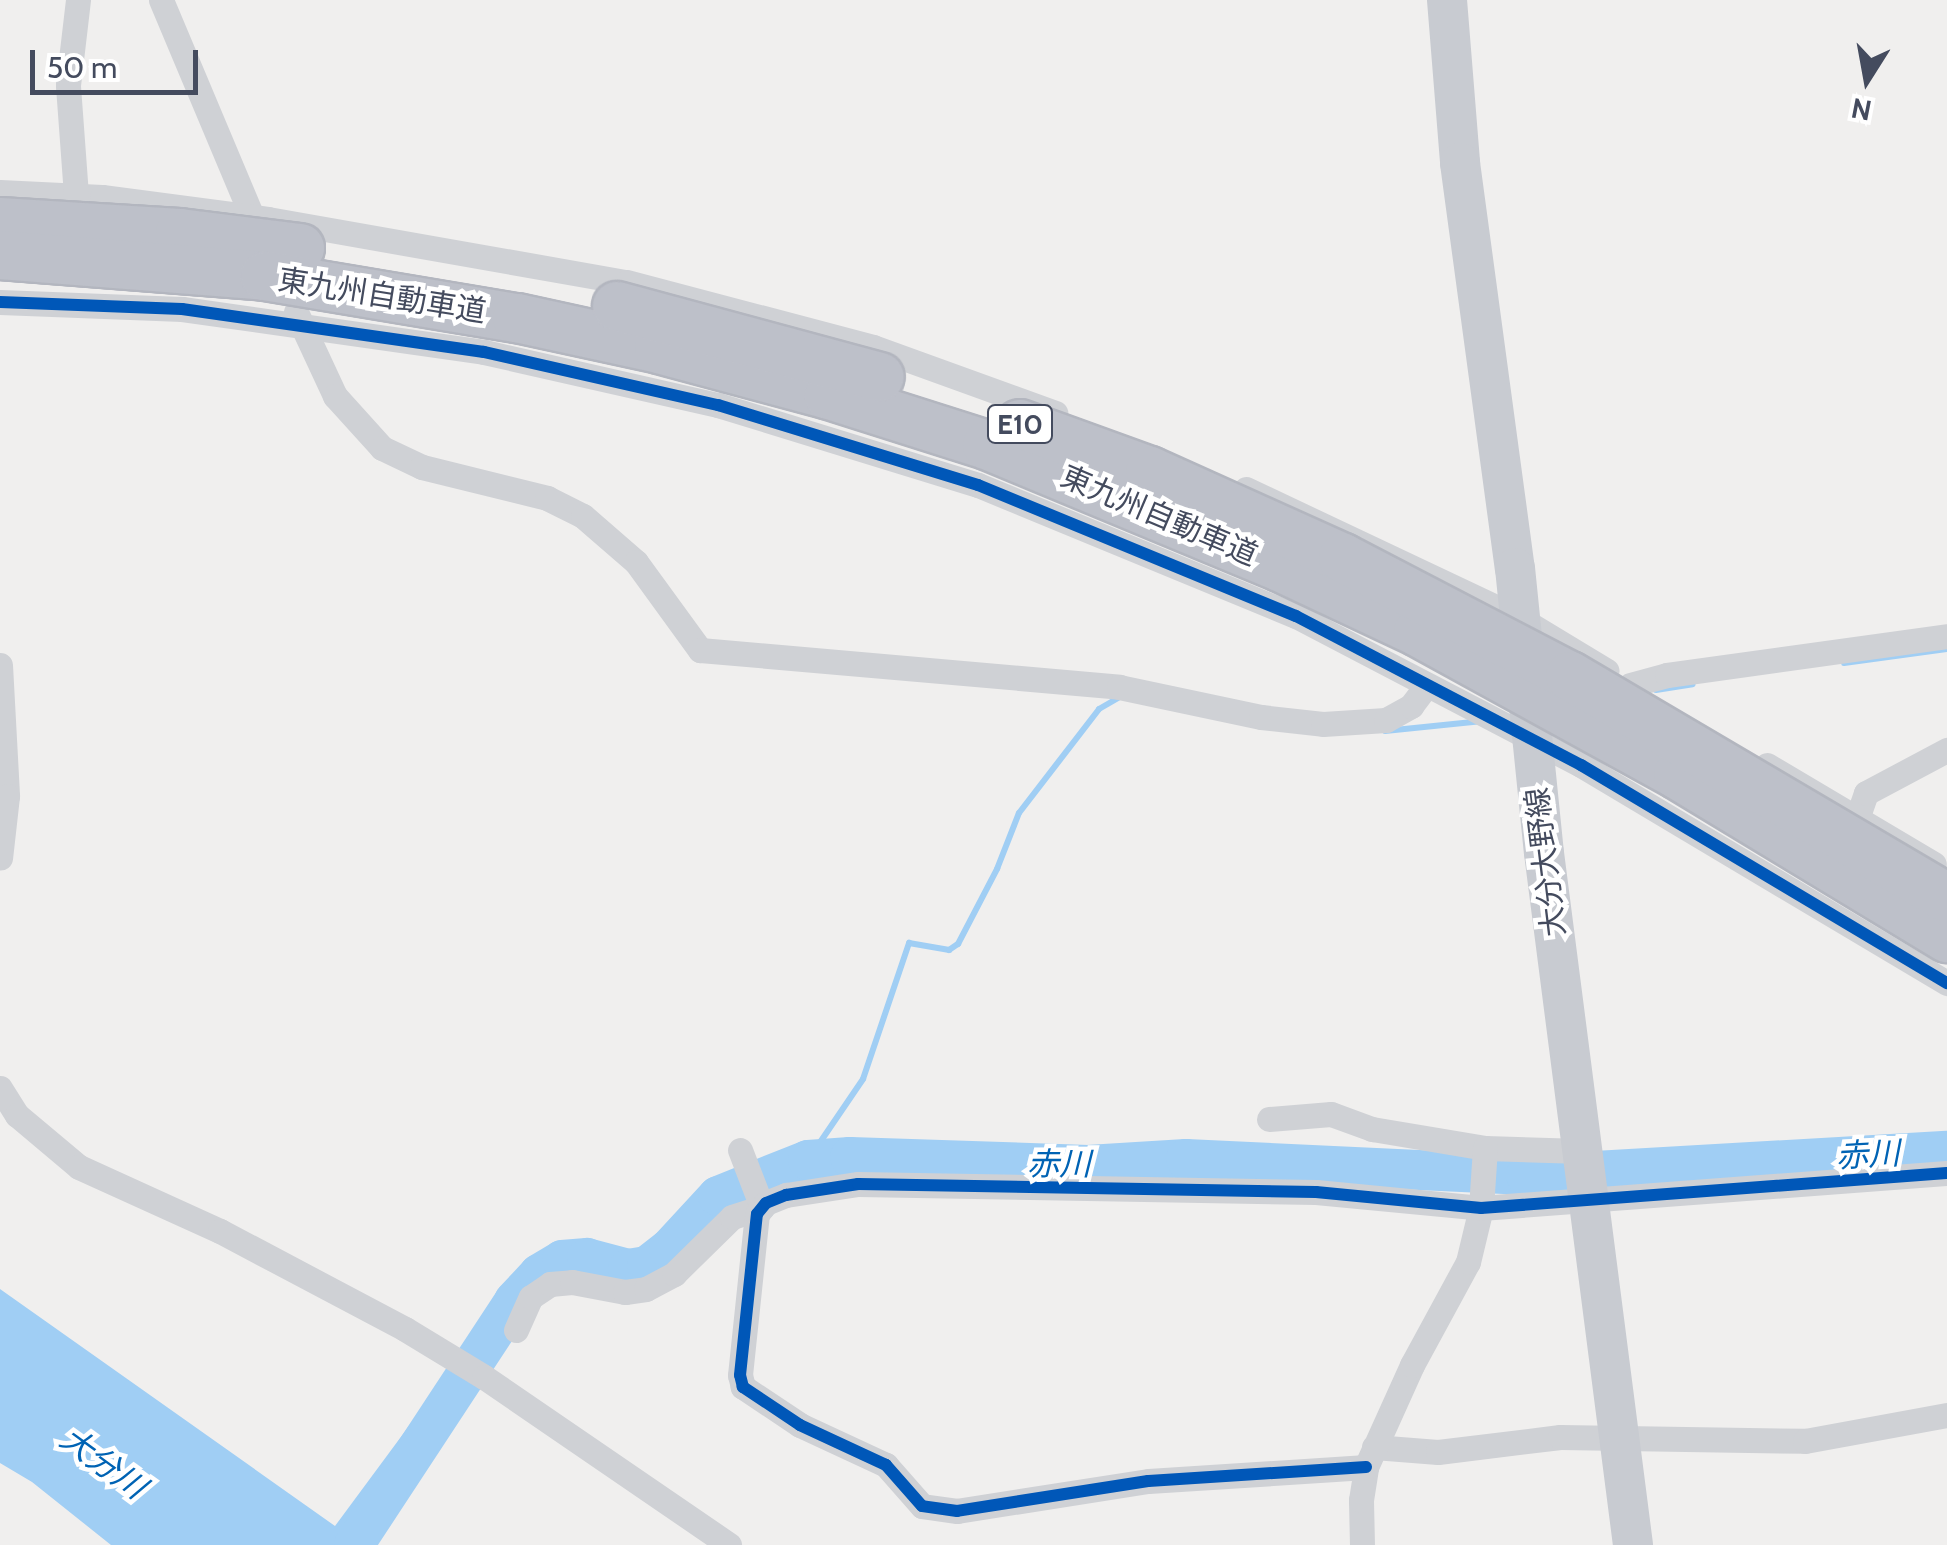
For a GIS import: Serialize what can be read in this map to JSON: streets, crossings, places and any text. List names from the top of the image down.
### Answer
{
  "streets": {
    "highway": ["東九州自動車道", "E10"],
    "main road": ["大分大野線"]
  },
  "water": ["赤川", "大分川"],
  "scale_bar": "50 m",
  "north": "bottom"
}
